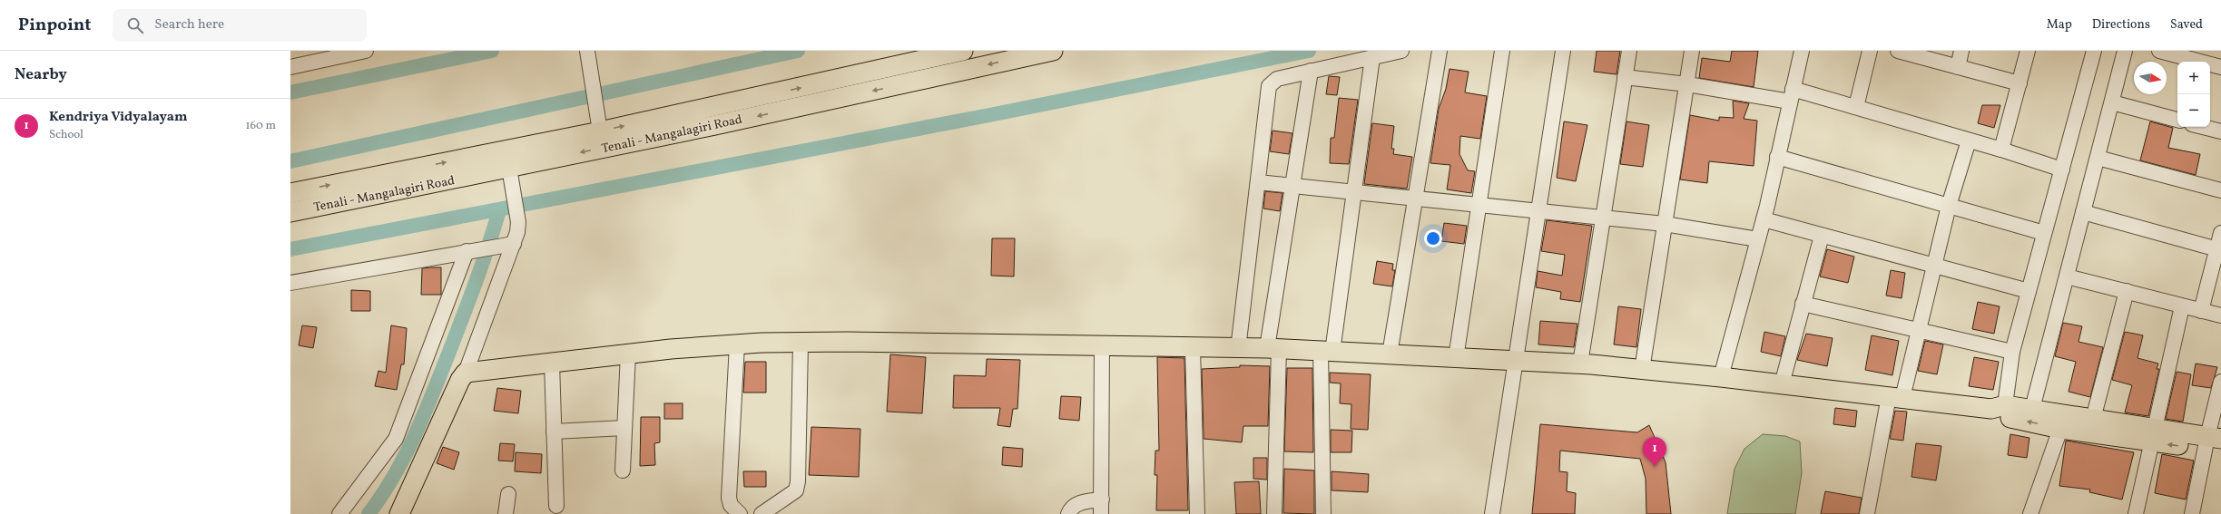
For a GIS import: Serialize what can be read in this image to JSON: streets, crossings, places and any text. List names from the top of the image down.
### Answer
{
  "streets": {
    "main road": ["Tenali - Mangalagiri Road"]
  },
  "north": "right",
  "page": {
    "header": "Pinpoint",
    "search": "Search here",
    "nav": ["Map", "Directions", "Saved"],
    "heading": "Nearby",
    "map_buttons": ["+", "−"],
    "list": [
      {
        "mark": "1",
        "name": "Kendriya Vidyalayam",
        "note": "School",
        "value": "160 m"
      }
    ],
    "pins": "1"
  }
}
